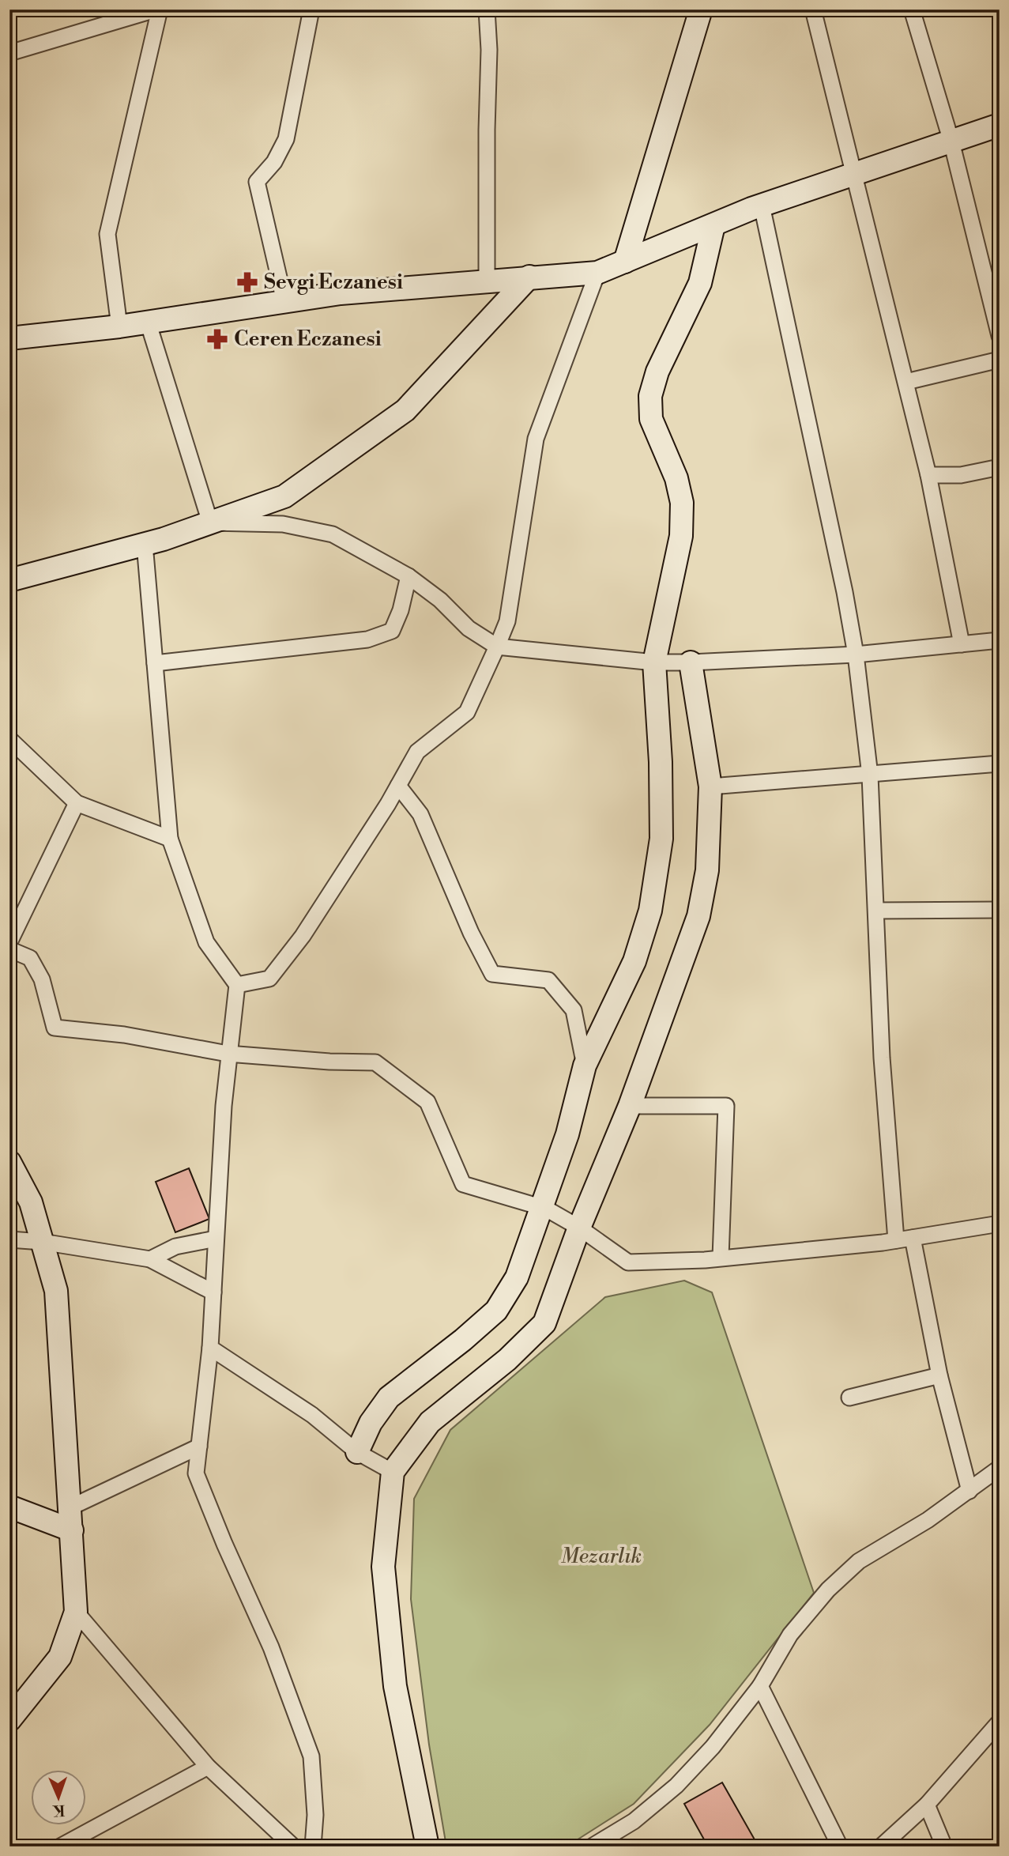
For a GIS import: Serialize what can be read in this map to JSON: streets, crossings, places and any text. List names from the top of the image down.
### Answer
{
  "parks": ["Mezarlık"],
  "places": {
    "pharmacy": ["Sevgi Eczanesi", "Ceren Eczanesi"]
  },
  "north": "bottom"
}
